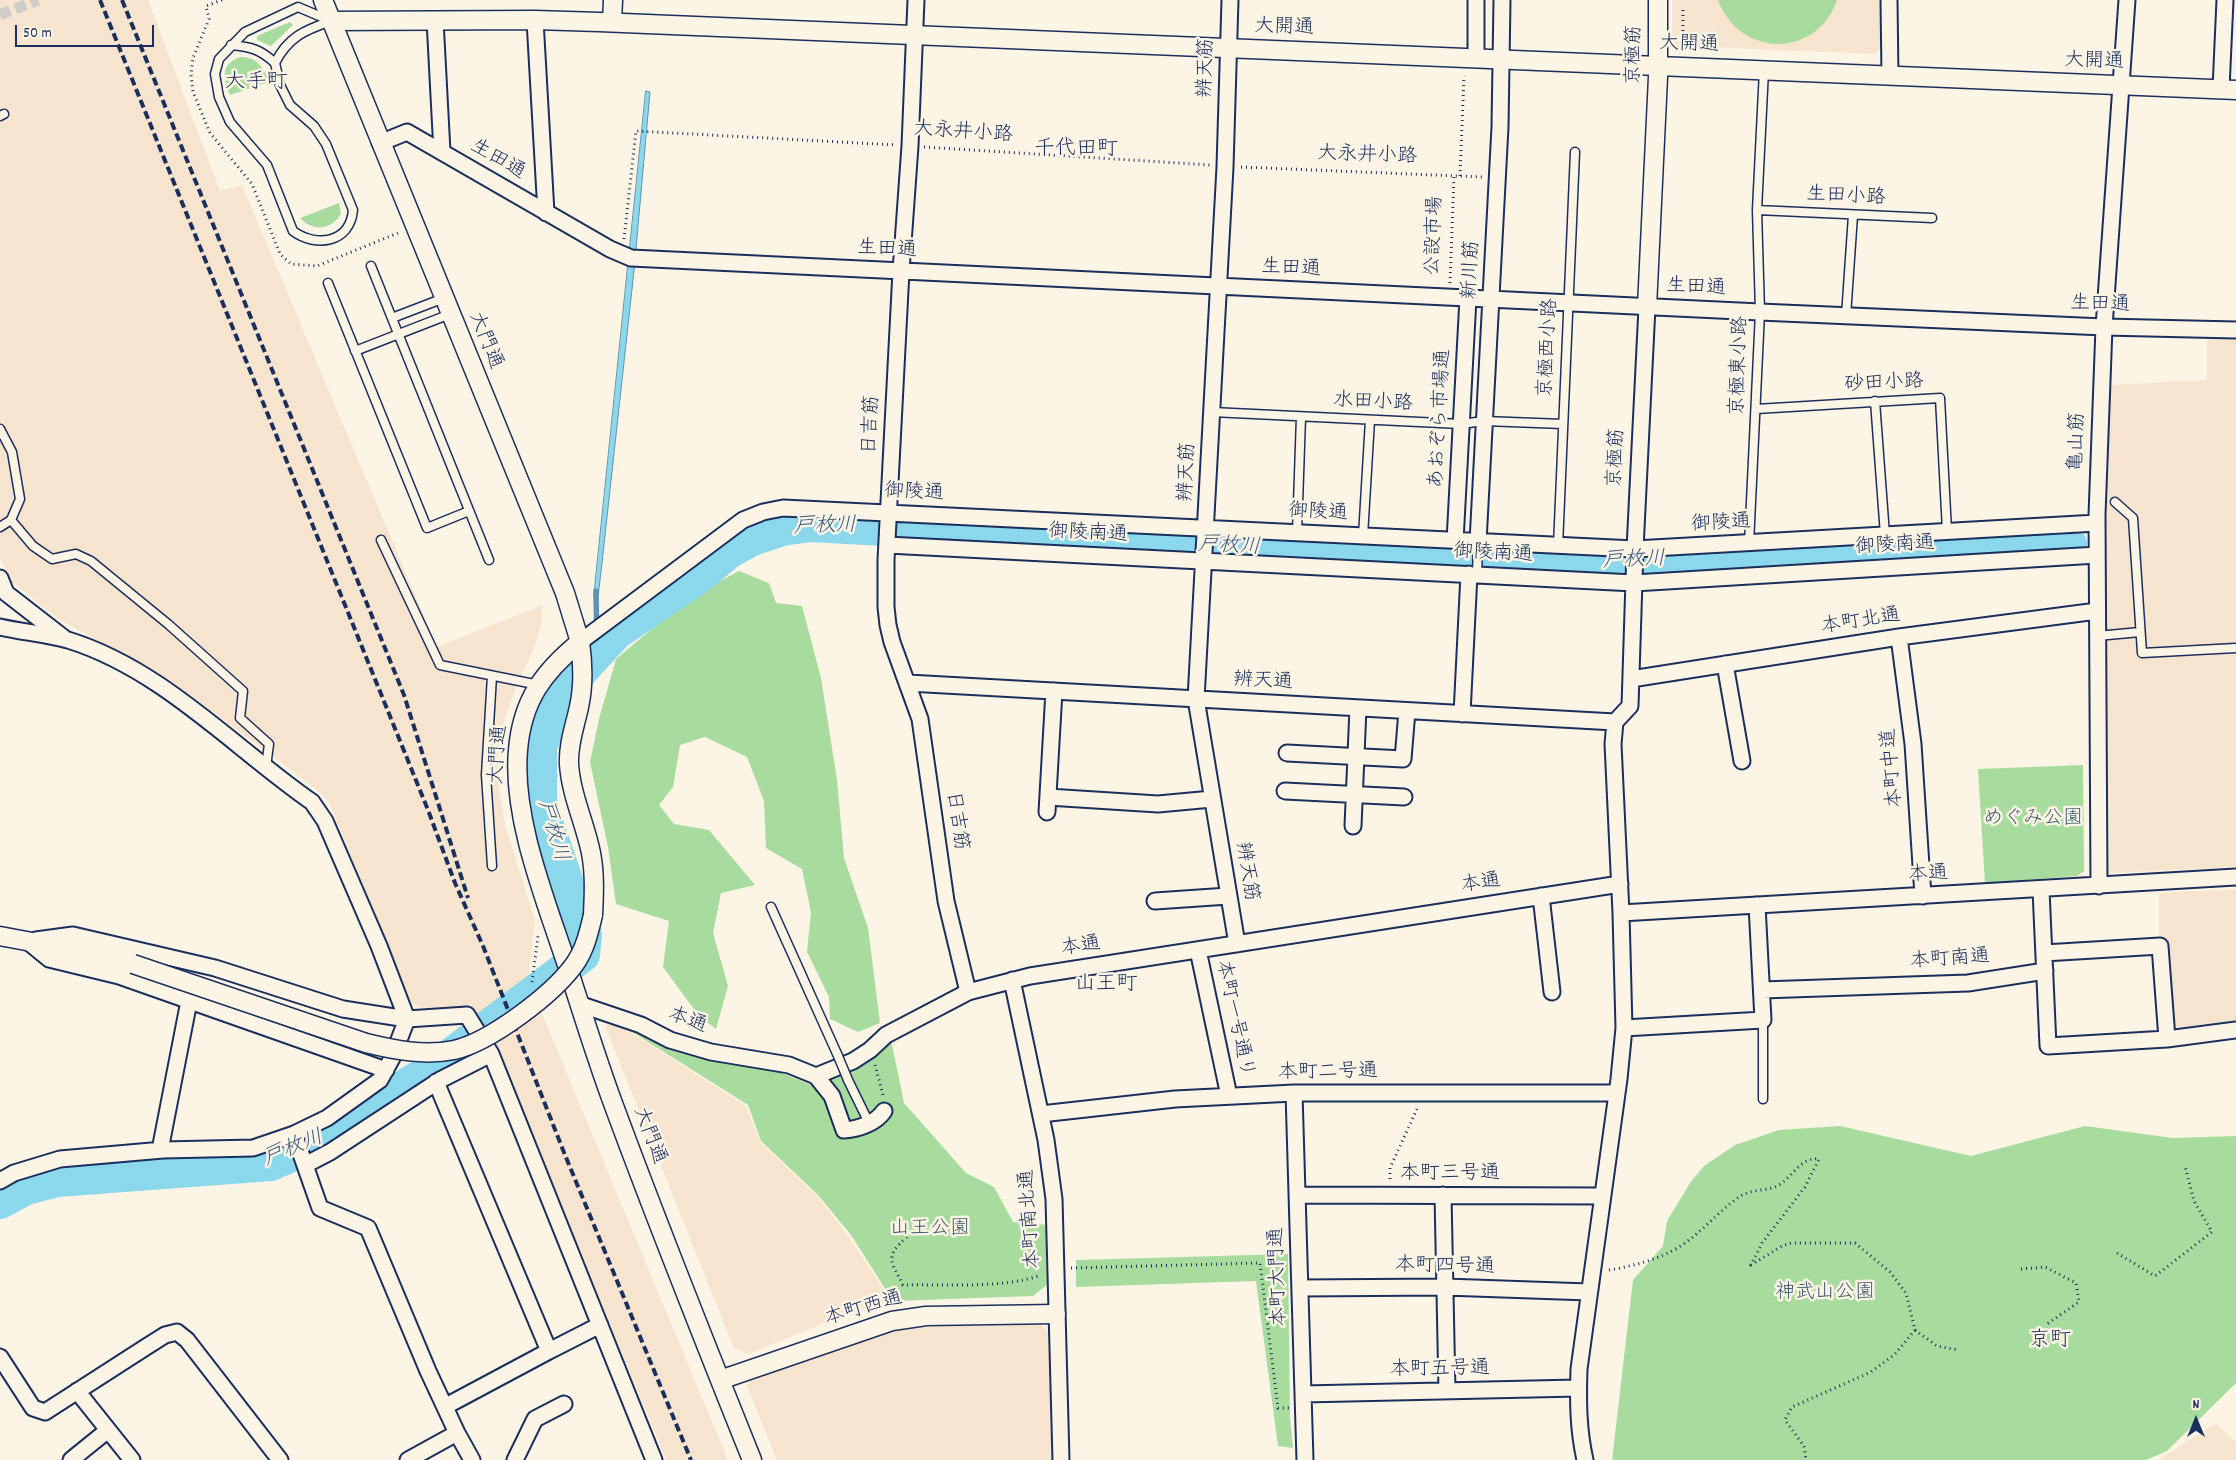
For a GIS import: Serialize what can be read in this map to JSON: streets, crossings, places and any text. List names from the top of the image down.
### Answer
{
  "streets": {
    "street": [
      "大開通",
      "京極筋",
      "辨天筋",
      "生田通",
      "新川筋",
      "大門通",
      "あおぞら市場通",
      "日吉筋",
      "亀山筋",
      "御陵通",
      "御陵南通",
      "本町北通",
      "辨天通",
      "本町中道",
      "本通",
      "本町南通",
      "本町一号通り",
      "本町二号通",
      "本町三号通",
      "本町南北通",
      "本町四号通",
      "本町大門通",
      "本町西通",
      "本町五号通"
    ],
    "lane": [
      "生田小路",
      "京極西小路",
      "京極東小路",
      "砂田小路",
      "水田小路"
    ],
    "path": ["大永井小路", "公設市場"]
  },
  "crossings": [
    ["大開通", "京極筋"],
    ["大開通", "辨天筋"],
    ["大開通", "新川筋"],
    ["大開通", "大門通"],
    ["大開通", "京極東小路"],
    ["大開通", "日吉筋"],
    ["大開通", "亀山筋"],
    ["京極筋", "生田通"],
    ["京極筋", "御陵通"],
    ["京極筋", "御陵南通"],
    ["京極筋", "本町北通"],
    ["京極筋", "辨天通"],
    ["辨天筋", "大永井小路"],
    ["辨天筋", "生田通"],
    ["辨天筋", "水田小路"],
    ["辨天筋", "御陵通"],
    ["辨天筋", "御陵南通"],
    ["辨天筋", "辨天通"],
    ["辨天筋", "本通"],
    ["大永井小路", "生田通"],
    ["大永井小路", "公設市場"],
    ["大永井小路", "新川筋"],
    ["大永井小路", "日吉筋"],
    ["生田通", "公設市場"],
    ["生田通", "新川筋"],
    ["生田通", "大門通"],
    ["生田通", "京極西小路"],
    ["生田通", "京極東小路"],
    ["生田通", "あおぞら市場通"],
    ["生田通", "日吉筋"],
    ["生田通", "亀山筋"],
    ["生田小路", "京極東小路"],
    ["新川筋", "水田小路"],
    ["新川筋", "御陵通"],
    ["大門通", "御陵通"],
    ["大門通", "本通"],
    ["大門通", "本町西通"],
    ["京極西小路", "水田小路"],
    ["京極西小路", "御陵通"],
    ["京極東小路", "砂田小路"],
    ["京極東小路", "御陵通"],
    ["砂田小路", "御陵通"],
    ["水田小路", "あおぞら市場通"],
    ["あおぞら市場通", "御陵通"],
    ["日吉筋", "御陵通"],
    ["日吉筋", "御陵南通"],
    ["日吉筋", "辨天通"],
    ["日吉筋", "本通"],
    ["亀山筋", "御陵通"],
    ["亀山筋", "御陵南通"],
    ["亀山筋", "本町北通"],
    ["亀山筋", "本通"],
    ["本町北通", "本町中道"],
    ["本町中道", "本通"],
    ["本通", "本町一号通り"],
    ["本通", "本町南北通"],
    ["本町一号通り", "本町二号通"],
    ["本町二号通", "本町南北通"],
    ["本町二号通", "本町大門通"],
    ["本町三号通", "本町大門通"],
    ["本町南北通", "本町西通"],
    ["本町四号通", "本町大門通"],
    ["本町大門通", "本町五号通"]
  ],
  "districts": [
    "大手町",
    "千代田町",
    "山王町",
    "京町"
  ],
  "water": ["戸枚川"],
  "parks": ["めぐみ公園", "山王公園", "神武山公園"],
  "scale_bar": "50 m",
  "north": "top"
}
